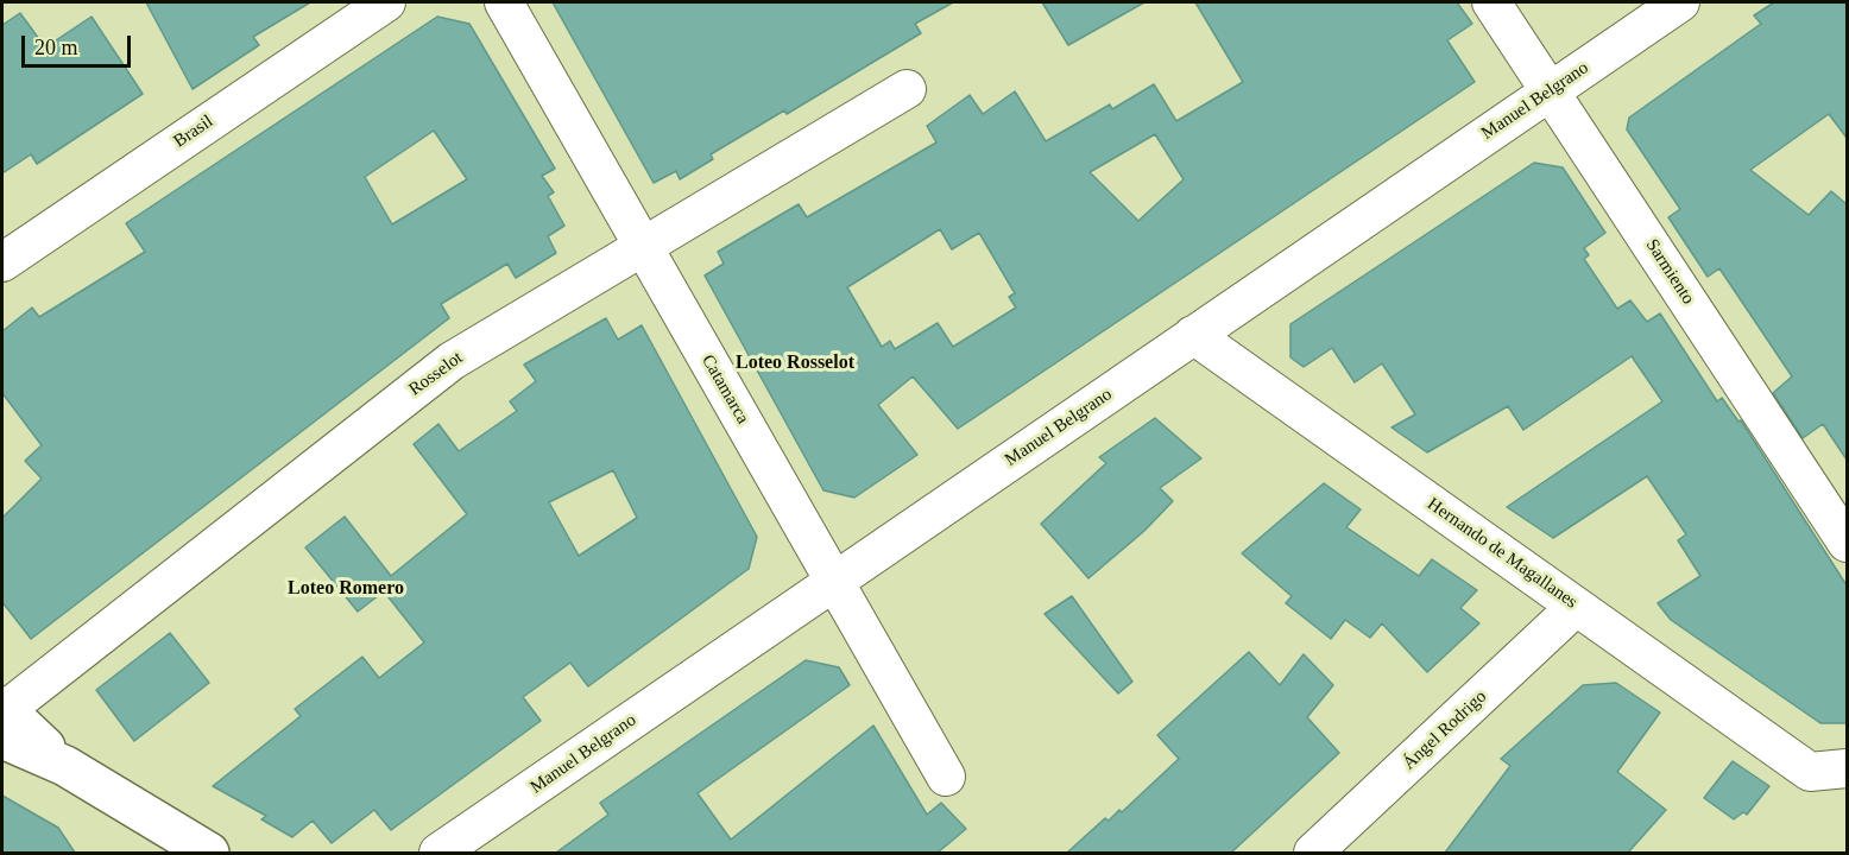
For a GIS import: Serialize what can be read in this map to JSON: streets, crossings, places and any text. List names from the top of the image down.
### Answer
{
  "streets": {
    "street": [
      "Manuel Belgrano",
      "Brasil",
      "Sarmiento",
      "Rosselot",
      "Catamarca",
      "Hernando de Magallanes",
      "Ángel Rodrigo"
    ]
  },
  "crossings": [
    ["Manuel Belgrano", "Sarmiento"],
    ["Manuel Belgrano", "Catamarca"],
    ["Manuel Belgrano", "Hernando de Magallanes"],
    ["Rosselot", "Catamarca"],
    ["Hernando de Magallanes", "Ángel Rodrigo"]
  ],
  "districts": ["Loteo Rosselot", "Loteo Romero"],
  "scale_bar": "20 m"
}
